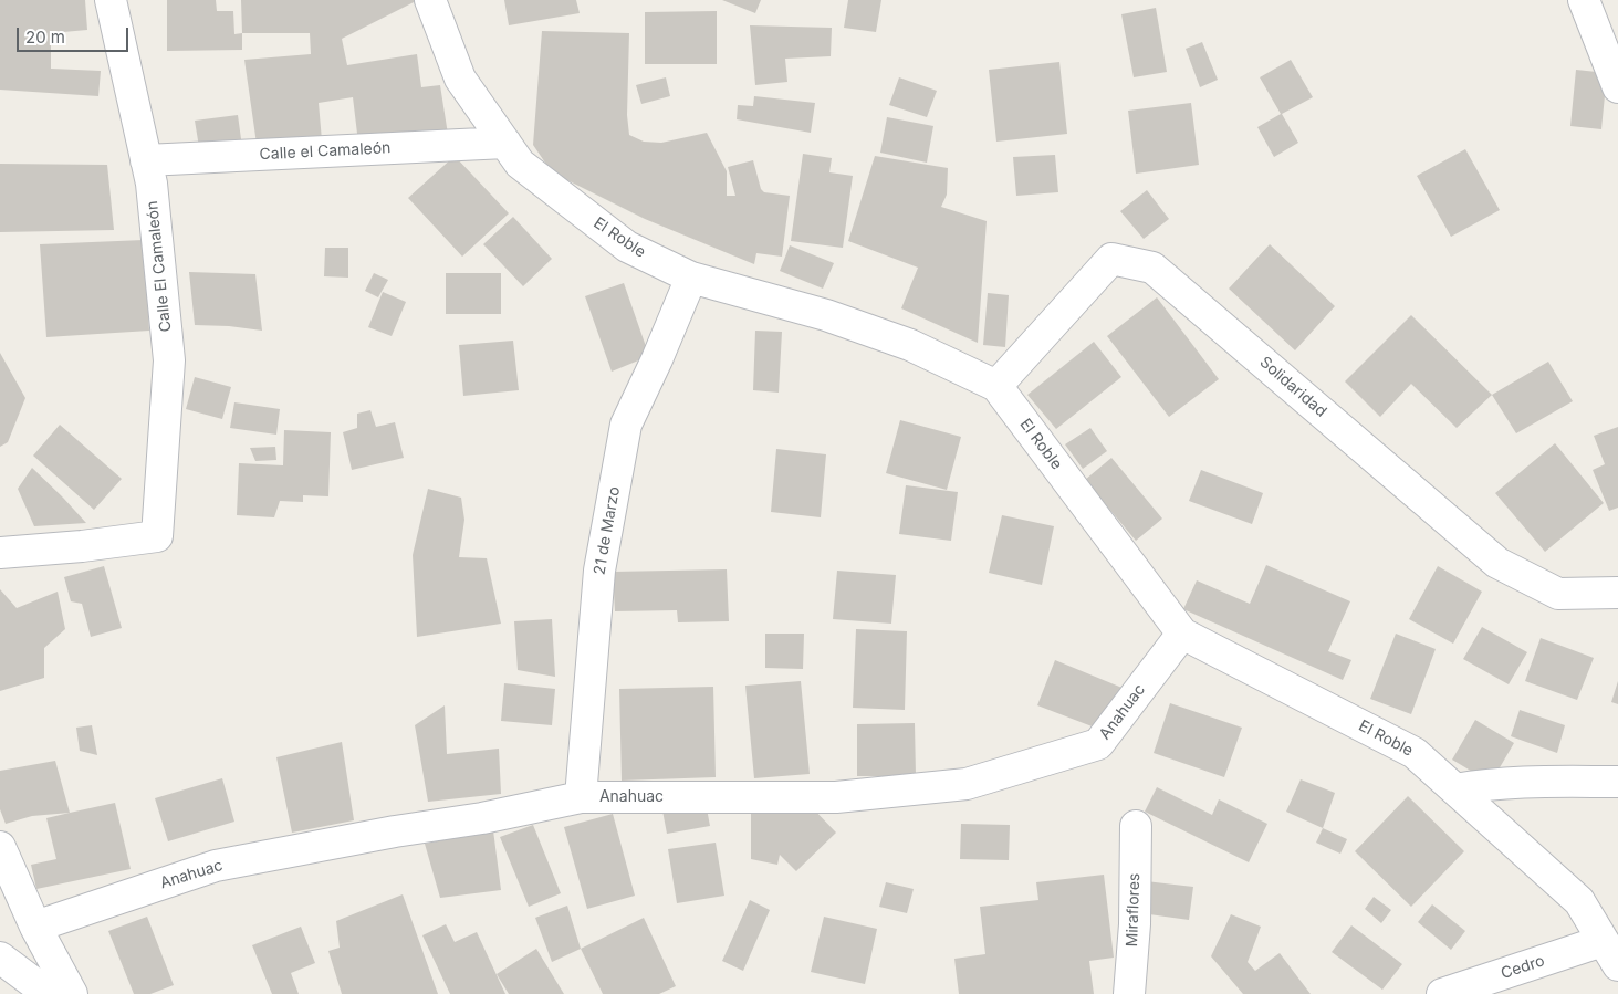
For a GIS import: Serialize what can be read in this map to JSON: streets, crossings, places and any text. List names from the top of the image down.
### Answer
{
  "streets": {
    "street": [
      "Calle el Camaleón",
      "El Roble",
      "Calle El Camaleón",
      "Solidaridad",
      "21 de Marzo",
      "Anahuac",
      "Miraflores",
      "Cedro"
    ]
  },
  "crossings": [
    ["Calle el Camaleón", "El Roble"],
    ["Calle el Camaleón", "Calle El Camaleón"],
    ["El Roble", "Solidaridad"],
    ["El Roble", "21 de Marzo"],
    ["El Roble", "Anahuac"],
    ["El Roble", "Cedro"],
    ["21 de Marzo", "Anahuac"]
  ],
  "scale_bar": "20 m"
}
